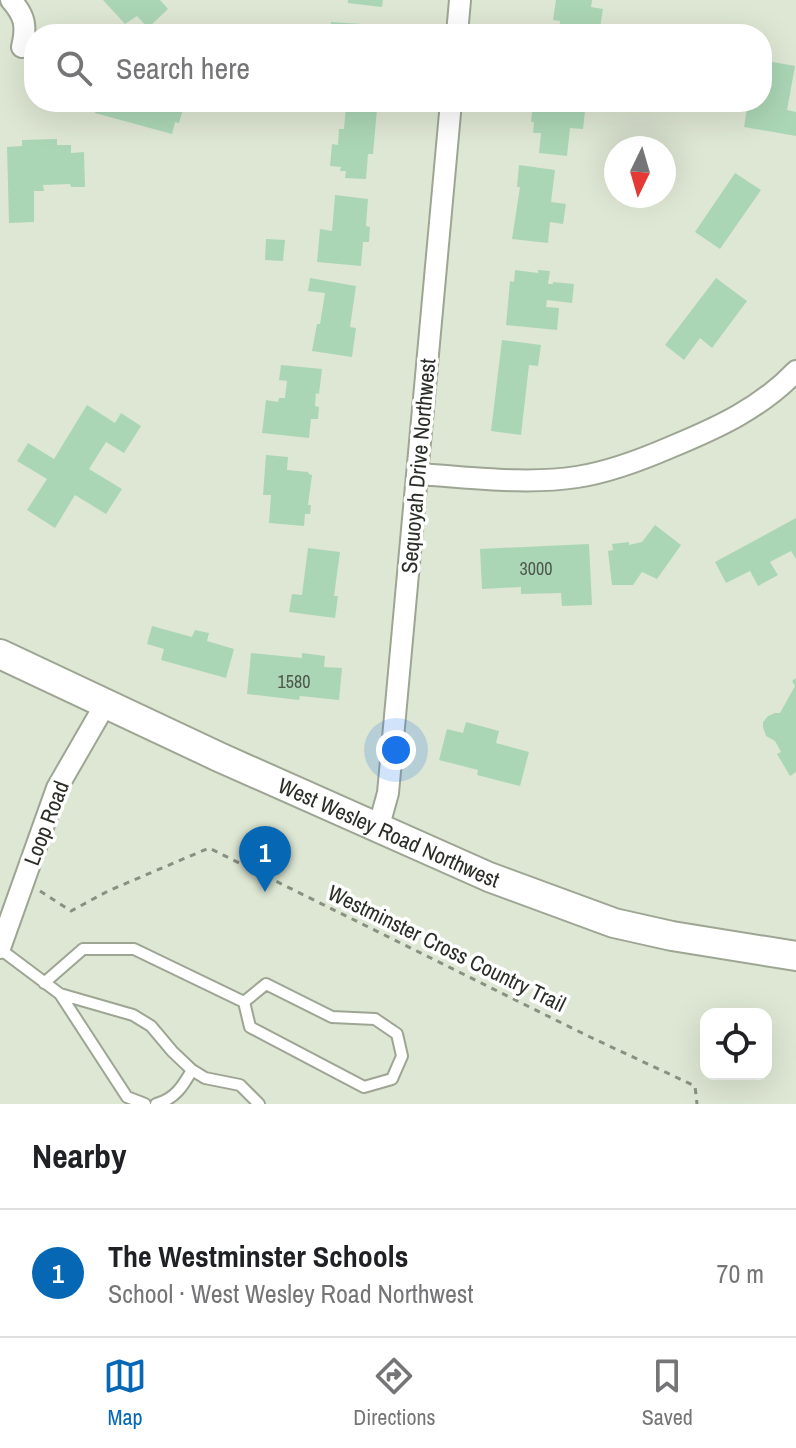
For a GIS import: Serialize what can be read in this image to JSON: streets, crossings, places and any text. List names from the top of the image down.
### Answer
{
  "streets": {
    "street": ["Sequoyah Drive Northwest", "Loop Road", "West Wesley Road Northwest"],
    "path": ["Westminster Cross Country Trail"]
  },
  "crossings": [
    ["Sequoyah Drive Northwest", "West Wesley Road Northwest"],
    ["Loop Road", "West Wesley Road Northwest"],
    ["Loop Road", "Westminster Cross Country Trail"]
  ],
  "house_numbers": ["3000", "1580"],
  "north": "bottom",
  "page": {
    "search": "Search here",
    "pins": "1",
    "heading": "Nearby",
    "list": [
      {
        "mark": "1",
        "name": "The Westminster Schools",
        "note": "School · West Wesley Road Northwest",
        "value": "70 m"
      }
    ],
    "nav": ["Map", "Directions", "Saved"]
  }
}
